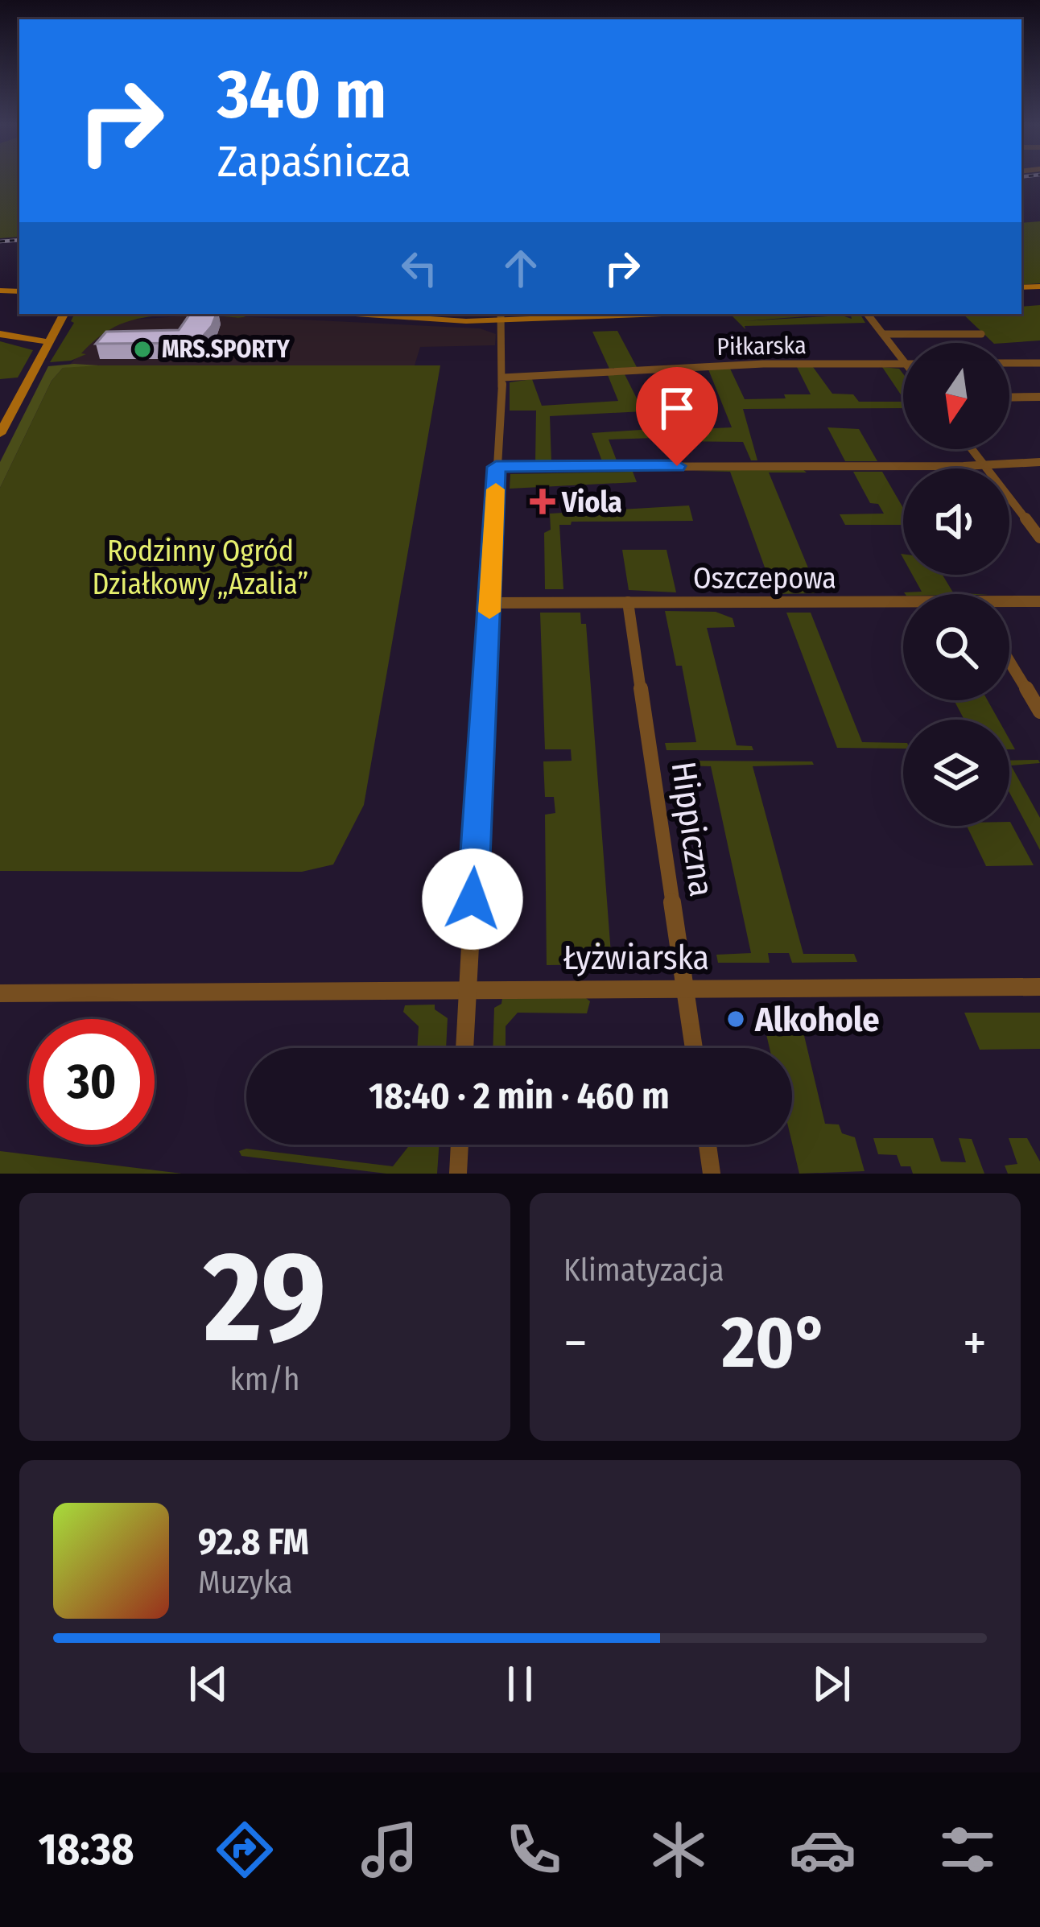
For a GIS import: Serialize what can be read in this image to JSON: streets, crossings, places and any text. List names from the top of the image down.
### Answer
{
  "streets": {
    "street": [
      "Piłkarska",
      "Oszczepowa",
      "Hippiczna",
      "Łyżwiarska"
    ]
  },
  "crossings": [
    ["Oszczepowa", "Hippiczna"],
    ["Hippiczna", "Łyżwiarska"]
  ],
  "parks": ["Rodzinny Ogród Działkowy „Azalia”"],
  "places": {
    "other": ["MRS.SPORTY", "Alkohole"],
    "health": ["Viola"]
  },
  "north": "bottom",
  "page": {
    "turn": ["340 m", "Zapaśnicza"],
    "limit": "30",
    "trip": "18:40 · 2 min · 460 m",
    "tile": [
      ["29", "km/h"],
      "Klimatyzacja"
    ],
    "heat": ["−", "20°", "+"],
    "song": ["92.8 FM", "Muzyka"],
    "tabs": "18:38"
  }
}
